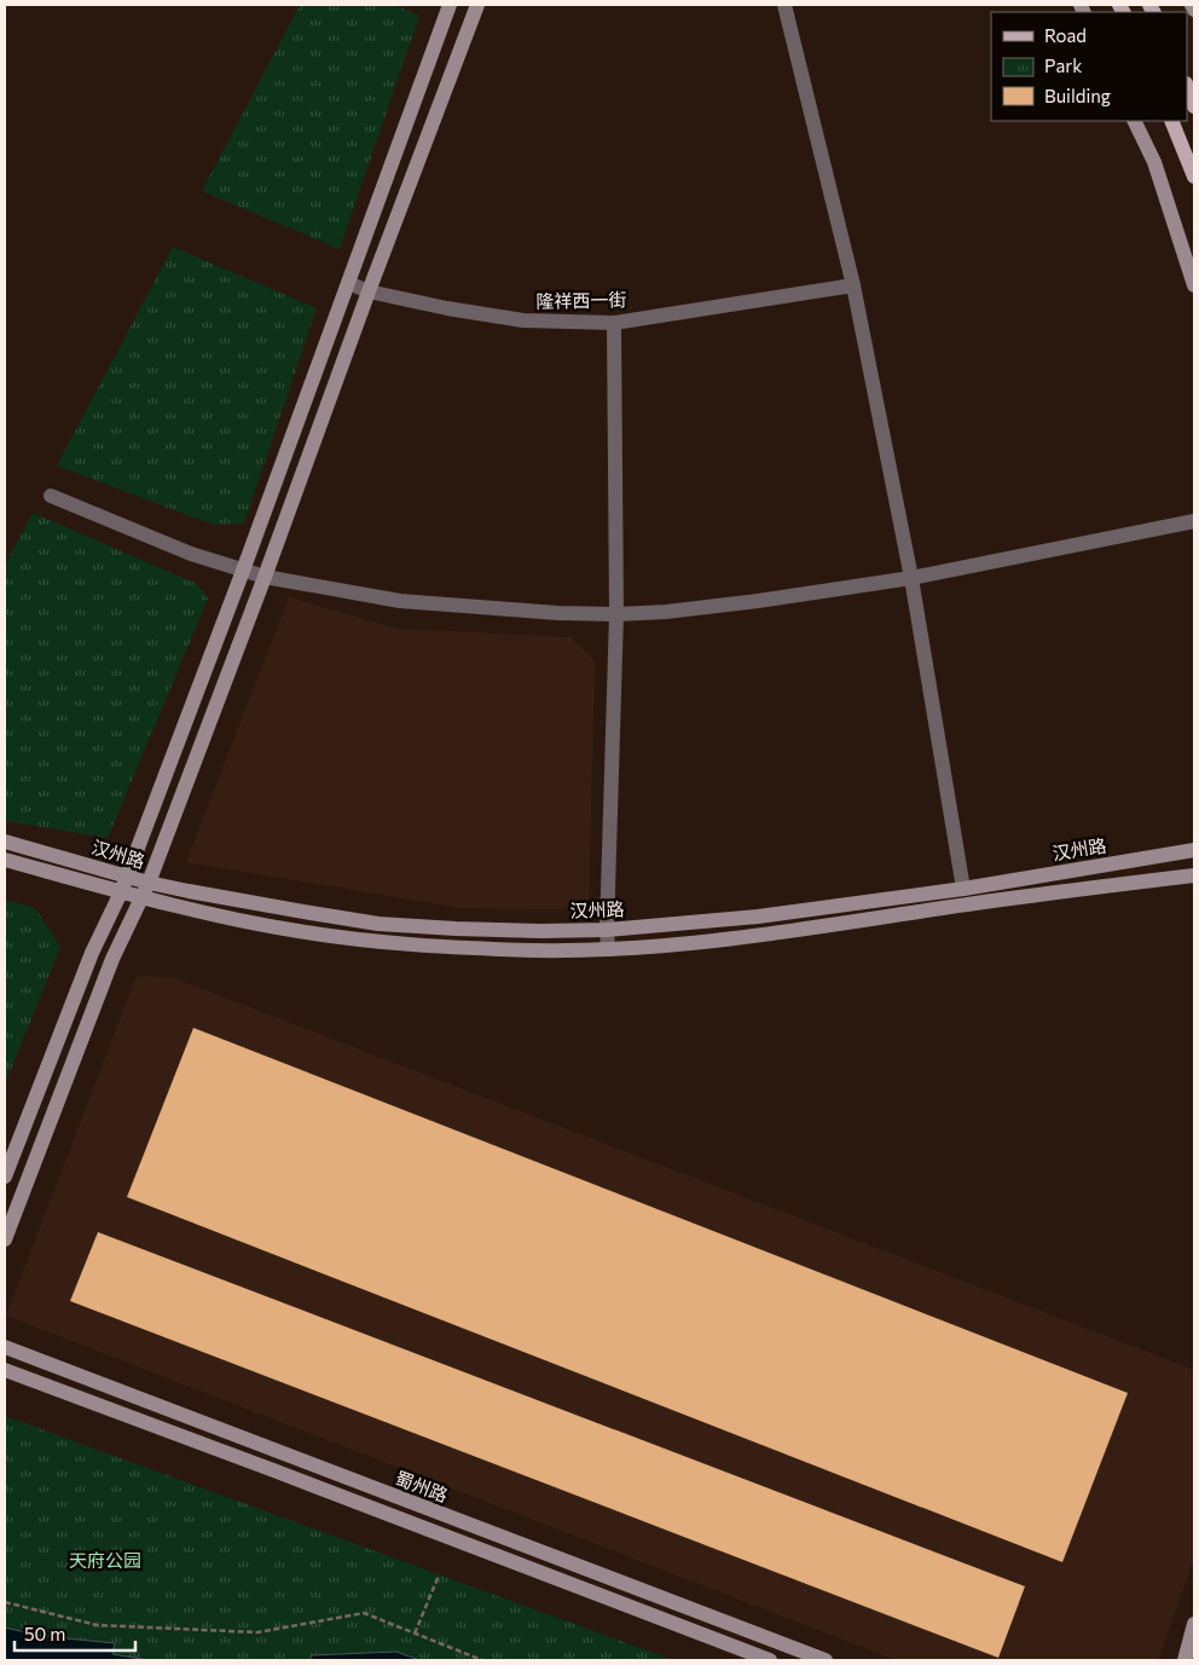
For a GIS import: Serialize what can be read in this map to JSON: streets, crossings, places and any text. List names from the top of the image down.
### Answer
{
  "streets": {
    "main road": ["汉州路", "蜀州路"],
    "street": ["隆祥西一街"]
  },
  "parks": ["天府公园"],
  "legend": ["Road", "Park", "Building"],
  "scale_bar": "50 m"
}
